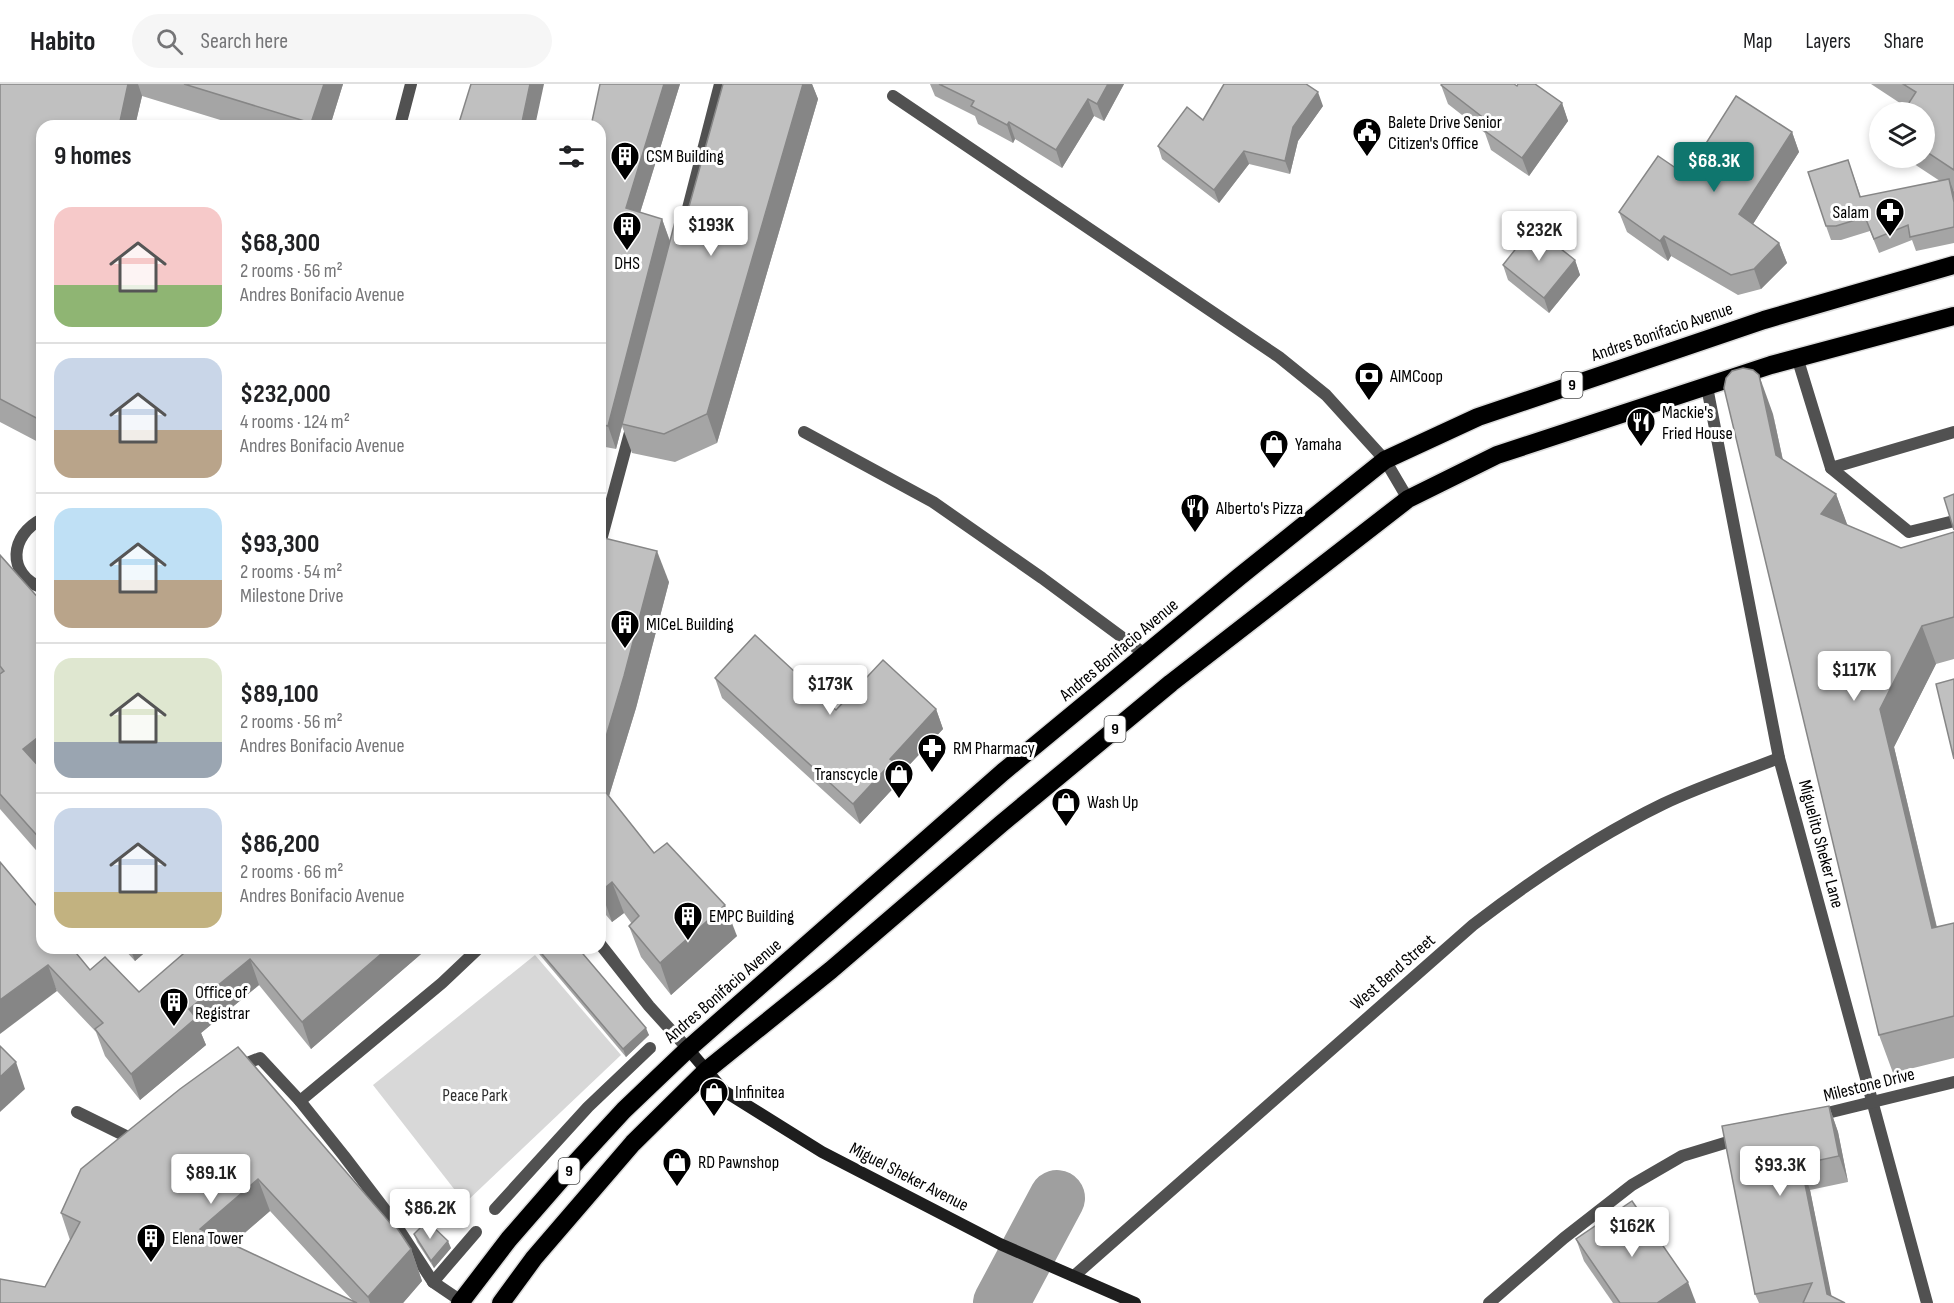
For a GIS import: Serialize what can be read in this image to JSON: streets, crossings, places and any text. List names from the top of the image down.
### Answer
{
  "streets": {
    "highway": ["Andres Bonifacio Avenue", "9"],
    "street": [
      "Miguelito Sheker Lane",
      "West Bend Street",
      "Milestone Drive",
      "Miguel Sheker Avenue"
    ]
  },
  "crossings": [
    ["Andres Bonifacio Avenue", "Miguel Sheker Avenue"],
    ["9", "Miguelito Sheker Lane"],
    ["9", "Miguel Sheker Avenue"],
    ["Miguelito Sheker Lane", "West Bend Street"],
    ["Miguelito Sheker Lane", "Milestone Drive"],
    ["West Bend Street", "Miguel Sheker Avenue"]
  ],
  "parks": ["Peace Park"],
  "places": {
    "public building": ["Balete Drive Senior Citizen's Office"],
    "building": [
      "CSM Building",
      "DHS",
      "MICeL Building",
      "EMPC Building",
      "Office of Registrar",
      "Elena Tower"
    ],
    "pharmacy": ["Salam", "RM Pharmacy"],
    "bank": ["AIMCoop"],
    "restaurant": ["Mackie's Fried House", "Alberto's Pizza"],
    "shop": [
      "Yamaha",
      "Transcycle",
      "Wash Up",
      "Infinitea",
      "RD Pawnshop"
    ]
  },
  "page": {
    "header": "Habito",
    "search": "Search here",
    "nav": ["Map", "Layers", "Share"],
    "heading": "9 homes",
    "price": [
      "$68.3K",
      "$193K",
      "$232K",
      "$117K",
      "$173K",
      "$93.3K",
      "$89.1K",
      "$86.2K",
      "$162K"
    ],
    "list": [
      {
        "name": "$68,300",
        "note": "2 rooms · 56 m² · Andres Bonifacio Avenue"
      },
      {
        "name": "$232,000",
        "note": "4 rooms · 124 m² · Andres Bonifacio Avenue"
      },
      {
        "name": "$93,300",
        "note": "2 rooms · 54 m² · Milestone Drive"
      },
      {
        "name": "$89,100",
        "note": "2 rooms · 56 m² · Andres Bonifacio Avenue"
      },
      {
        "name": "$86,200",
        "note": "2 rooms · 66 m² · Andres Bonifacio Avenue"
      }
    ]
  }
}
